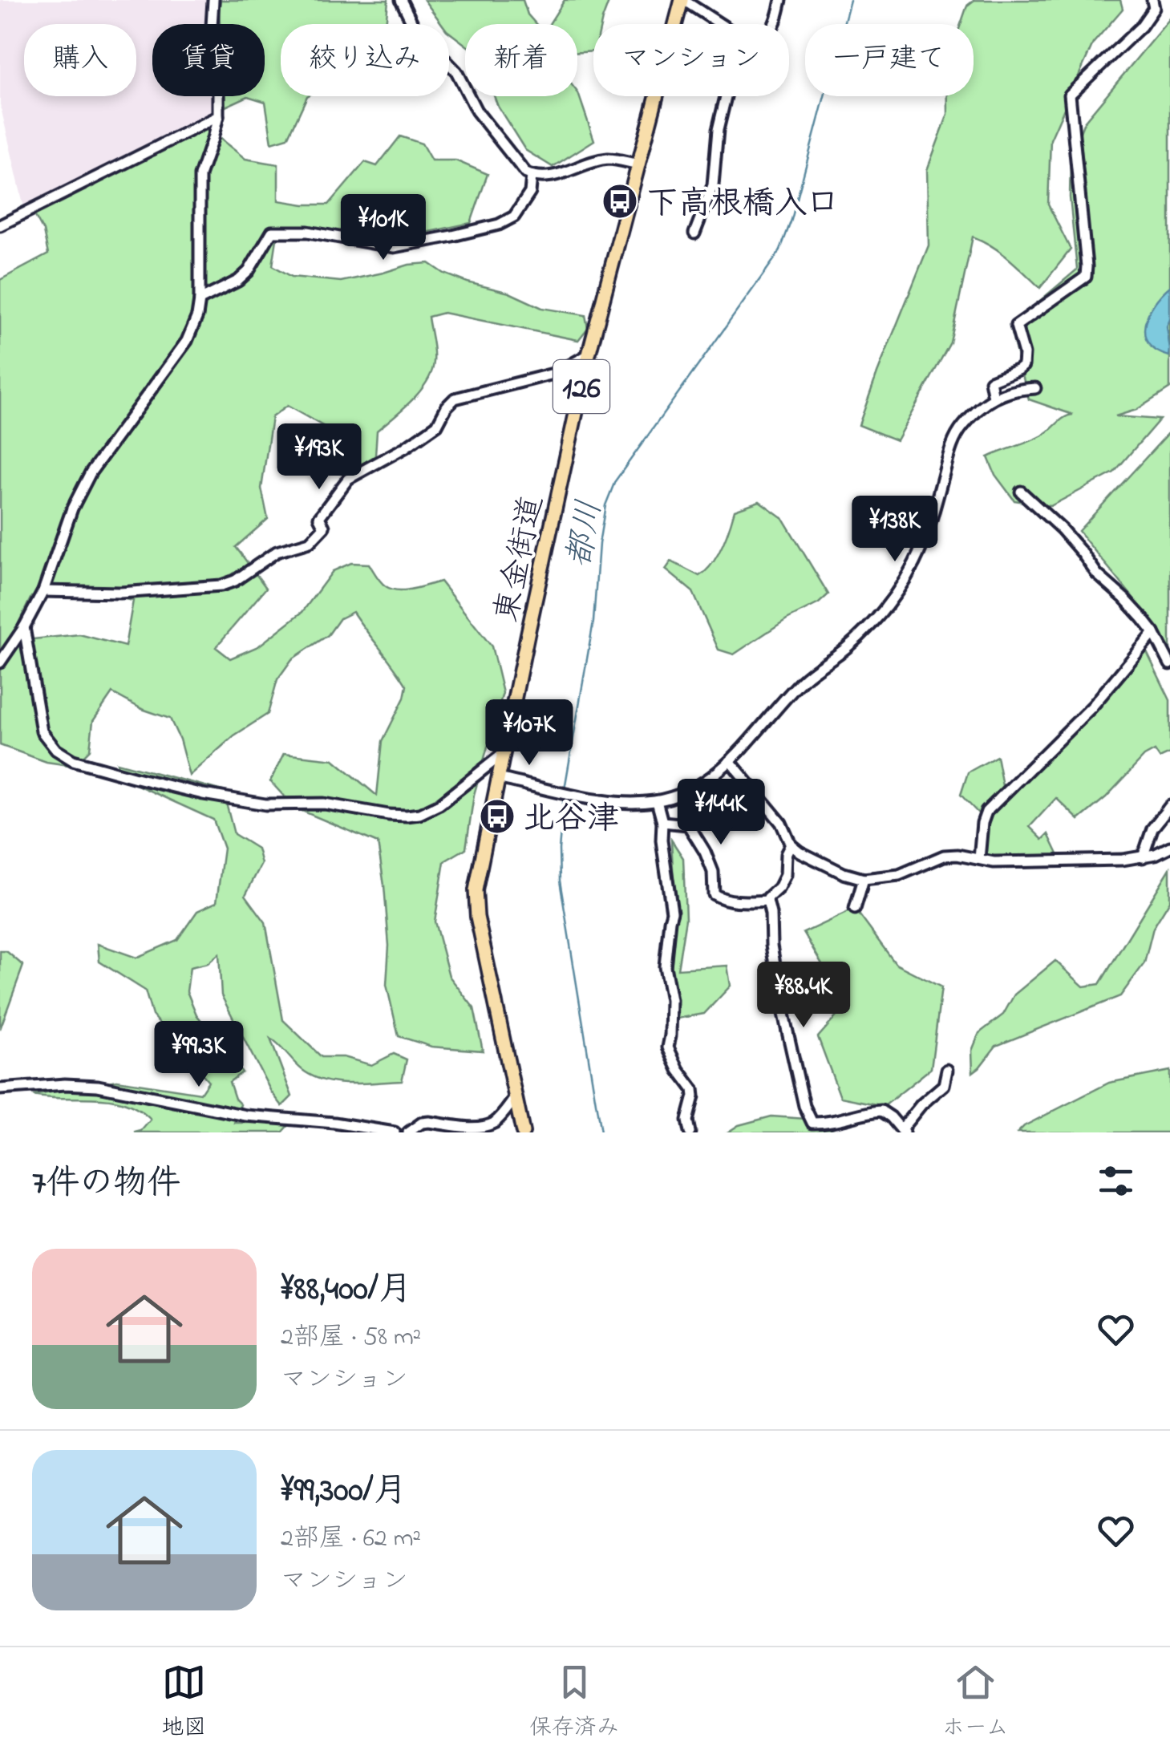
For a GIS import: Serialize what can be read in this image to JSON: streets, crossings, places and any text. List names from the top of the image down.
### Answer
{
  "streets": {
    "highway": ["126", "東金街道"]
  },
  "water": ["都川"],
  "places": {
    "bus stop": ["下高根橋入口", "北谷津"]
  },
  "page": {
    "chip": [
      "購入",
      "賃貸",
      "絞り込み",
      "新着",
      "マンション",
      "一戸建て"
    ],
    "price": [
      "¥101K",
      "¥193K",
      "¥138K",
      "¥107K",
      "¥144K",
      "¥88.4K",
      "¥99.3K"
    ],
    "heading": "7件の物件",
    "list": [
      {
        "name": "¥88,400/月",
        "note": "2部屋 · 58 m² · マンション"
      },
      {
        "name": "¥99,300/月",
        "note": "2部屋 · 62 m² · マンション"
      }
    ],
    "tabs": ["地図", "保存済み", "ホーム"]
  }
}
